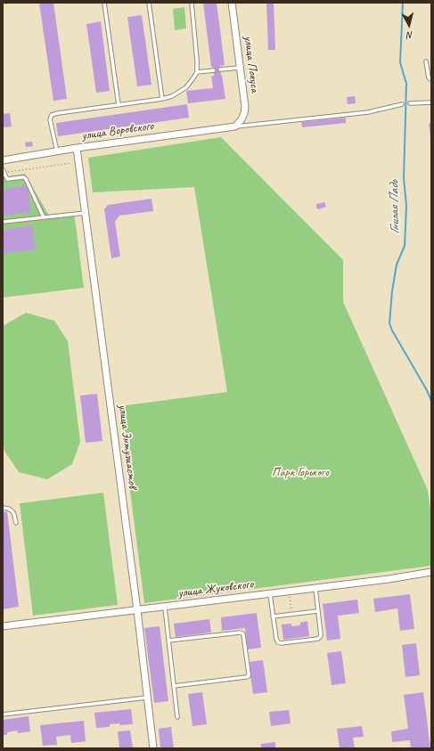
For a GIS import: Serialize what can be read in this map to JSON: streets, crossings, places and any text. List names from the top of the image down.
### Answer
{
  "streets": {
    "street": [
      "улица Покуса",
      "улица Воровского",
      "улица Энтузиастов",
      "улица Жуковского"
    ]
  },
  "crossings": [
    ["улица Покуса", "улица Воровского"],
    ["улица Воровского", "улица Энтузиастов"],
    ["улица Энтузиастов", "улица Жуковского"]
  ],
  "water": ["Гнилая Падь"],
  "parks": ["Парк Горького"],
  "north": "bottom"
}
